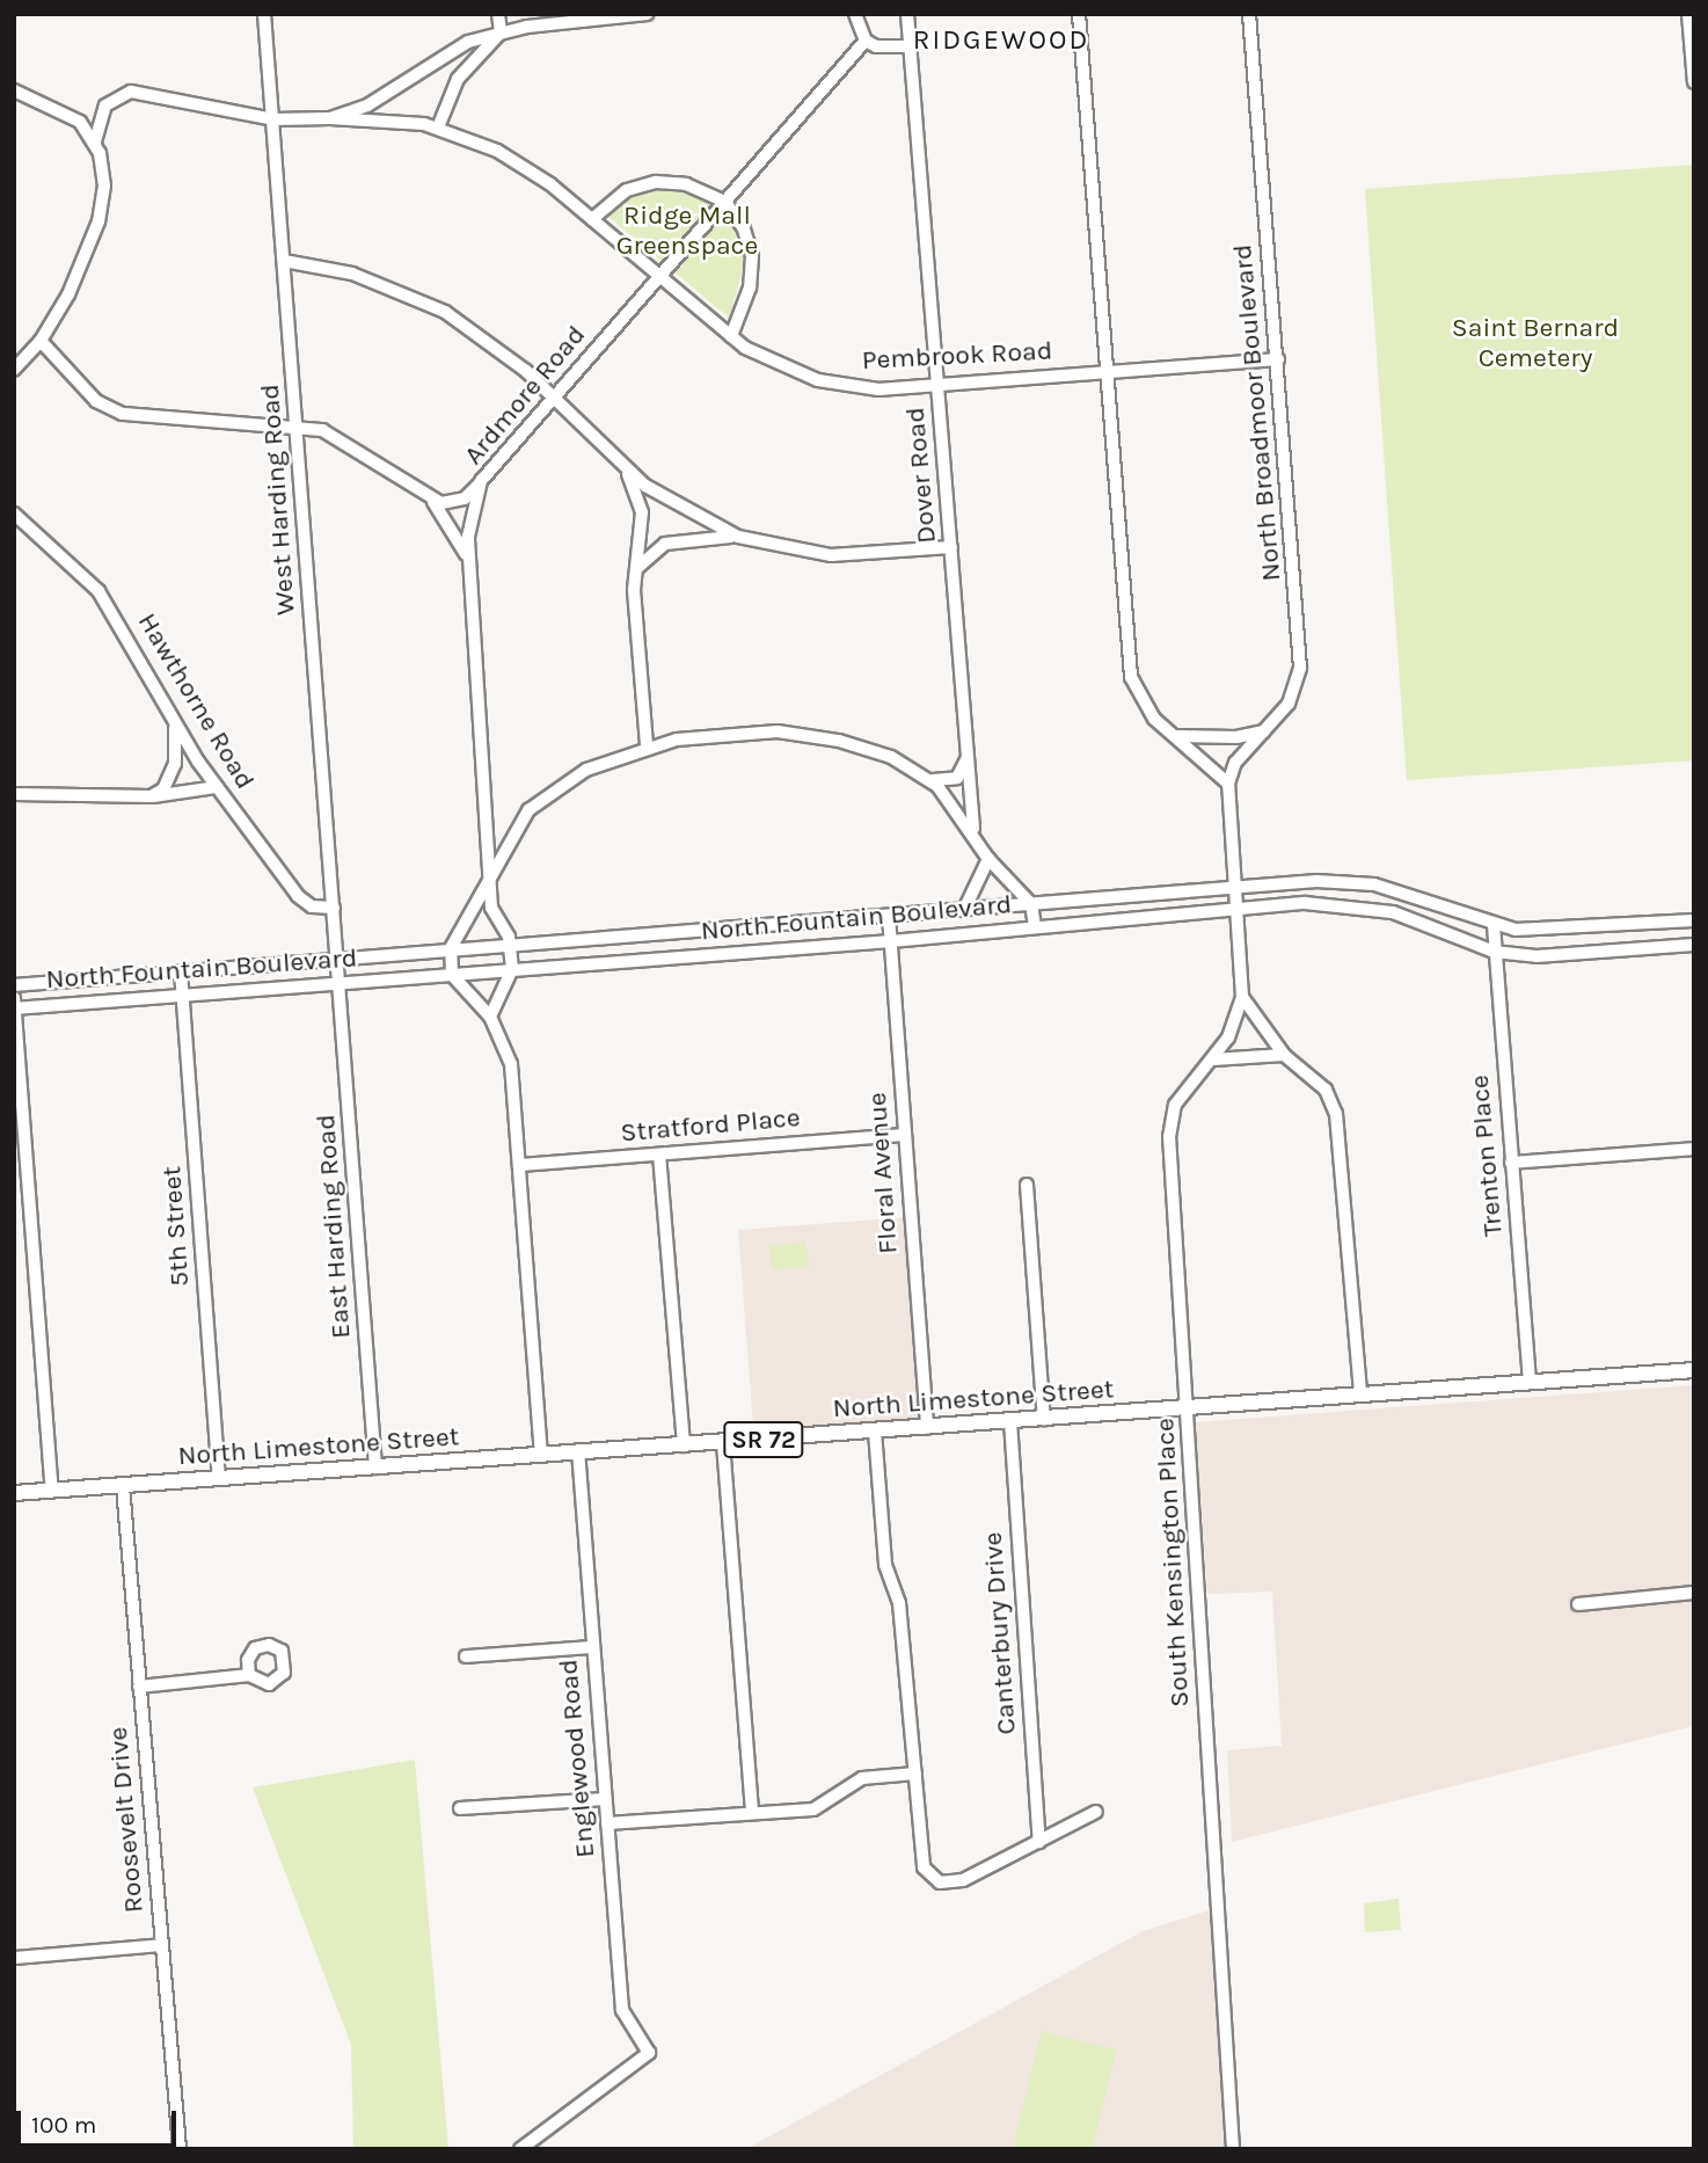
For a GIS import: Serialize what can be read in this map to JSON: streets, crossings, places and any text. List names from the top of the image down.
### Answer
{
  "streets": {
    "main road": ["North Limestone Street", "SR 72"],
    "street": [
      "Pembrook Road",
      "Ardmore Road",
      "North Broadmoor Boulevard",
      "Dover Road",
      "West Harding Road",
      "Hawthorne Road",
      "North Fountain Boulevard",
      "Stratford Place",
      "Trenton Place",
      "Floral Avenue",
      "5th Street",
      "East Harding Road",
      "South Kensington Place",
      "Canterbury Drive",
      "Englewood Road",
      "Roosevelt Drive"
    ]
  },
  "crossings": [
    ["Pembrook Road", "Ardmore Road"],
    ["Pembrook Road", "North Broadmoor Boulevard"],
    ["Pembrook Road", "Dover Road"],
    ["Pembrook Road", "West Harding Road"],
    ["Ardmore Road", "North Fountain Boulevard"],
    ["West Harding Road", "Hawthorne Road"],
    ["West Harding Road", "North Fountain Boulevard"],
    ["West Harding Road", "East Harding Road"],
    ["North Fountain Boulevard", "Trenton Place"],
    ["North Fountain Boulevard", "Floral Avenue"],
    ["North Fountain Boulevard", "5th Street"],
    ["North Fountain Boulevard", "East Harding Road"],
    ["Stratford Place", "Floral Avenue"],
    ["Trenton Place", "North Limestone Street"],
    ["Floral Avenue", "North Limestone Street"],
    ["5th Street", "North Limestone Street"],
    ["East Harding Road", "North Limestone Street"],
    ["North Limestone Street", "South Kensington Place"],
    ["North Limestone Street", "Canterbury Drive"],
    ["North Limestone Street", "Englewood Road"],
    ["North Limestone Street", "Roosevelt Drive"]
  ],
  "districts": ["RIDGEWOOD"],
  "parks": ["Ridge Mall Greenspace", "Saint Bernard Cemetery"],
  "scale_bar": "100 m"
}
